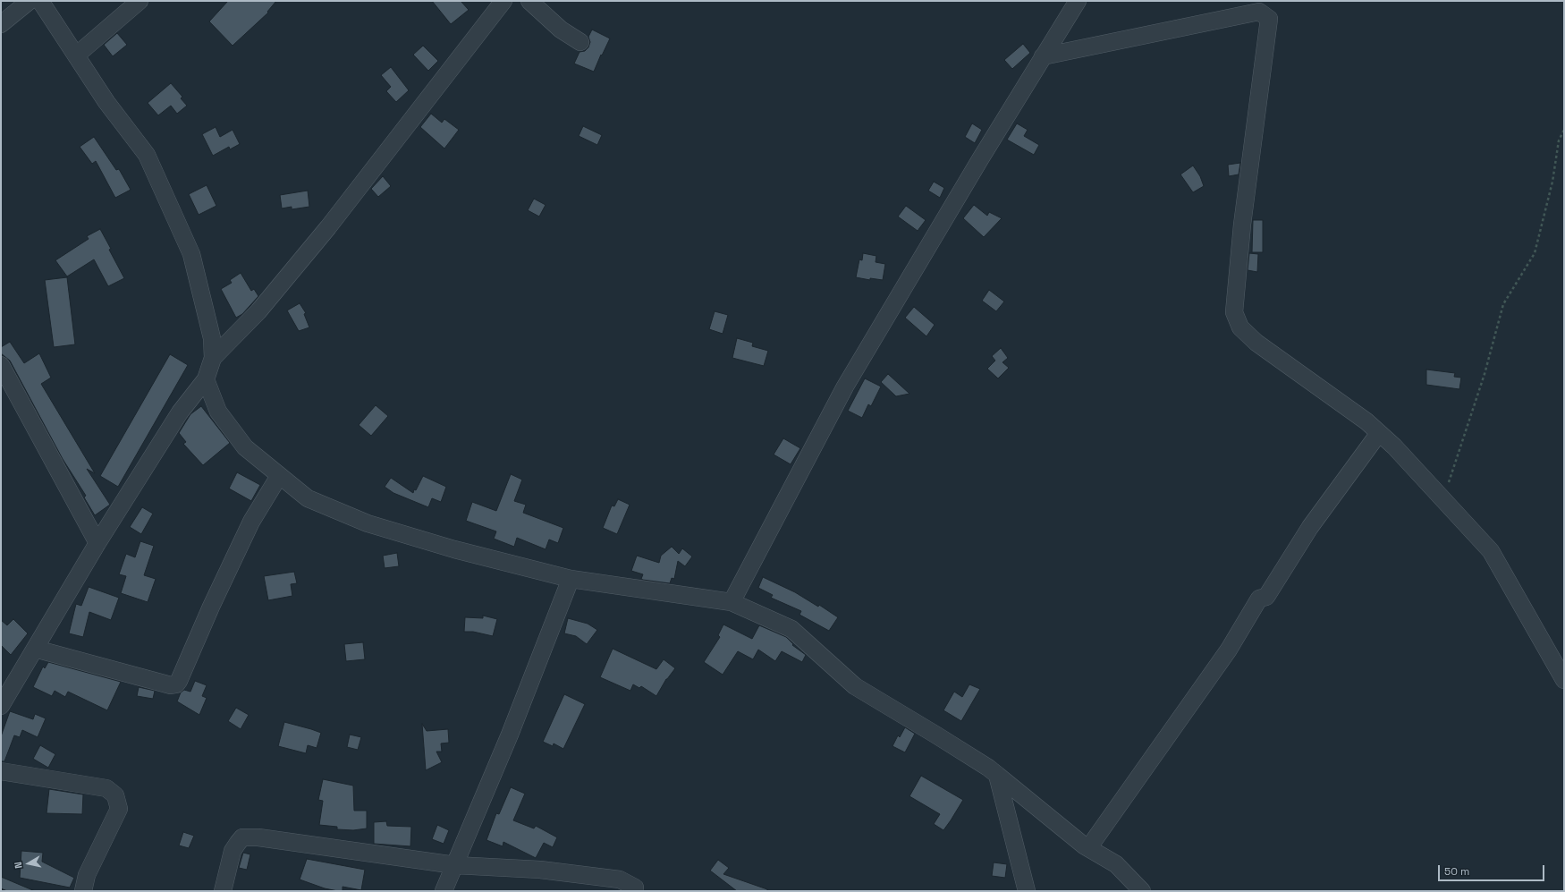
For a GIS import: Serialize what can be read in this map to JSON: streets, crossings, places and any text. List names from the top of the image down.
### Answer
{
  "scale_bar": "50 m",
  "north": "left"
}
